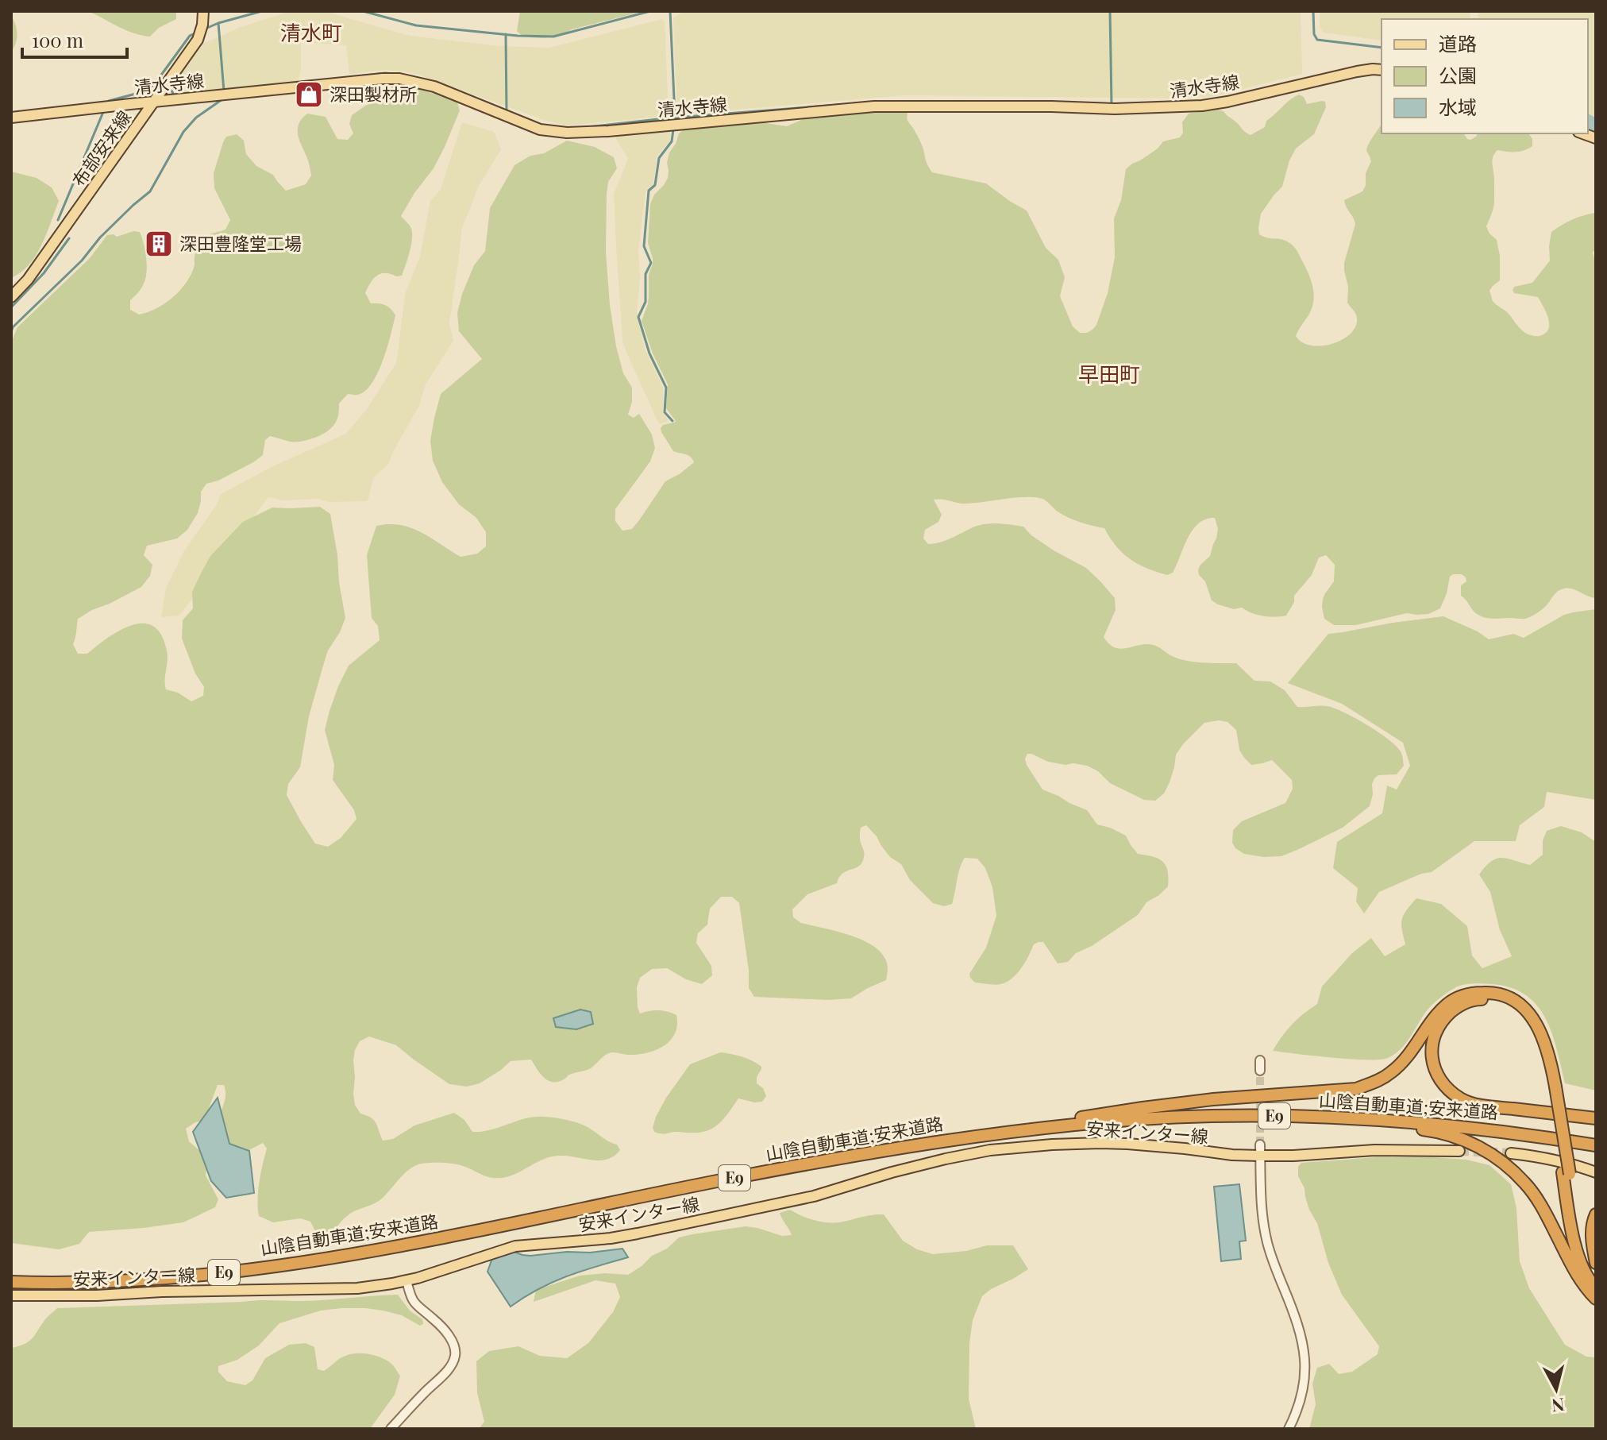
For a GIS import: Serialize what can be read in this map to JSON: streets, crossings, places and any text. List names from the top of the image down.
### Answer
{
  "streets": {
    "highway": ["山陰自動車道;安来道路", "E9"],
    "main road": ["清水寺線", "布部安来線", "安来インター線"]
  },
  "crossings": [
    ["清水寺線", "布部安来線"]
  ],
  "districts": ["清水町", "早田町"],
  "places": {
    "shop": ["深田製材所"],
    "building": ["深田豊隆堂工場"]
  },
  "legend": ["道路", "公園", "水域"],
  "scale_bar": "100 m",
  "north": "bottom"
}
